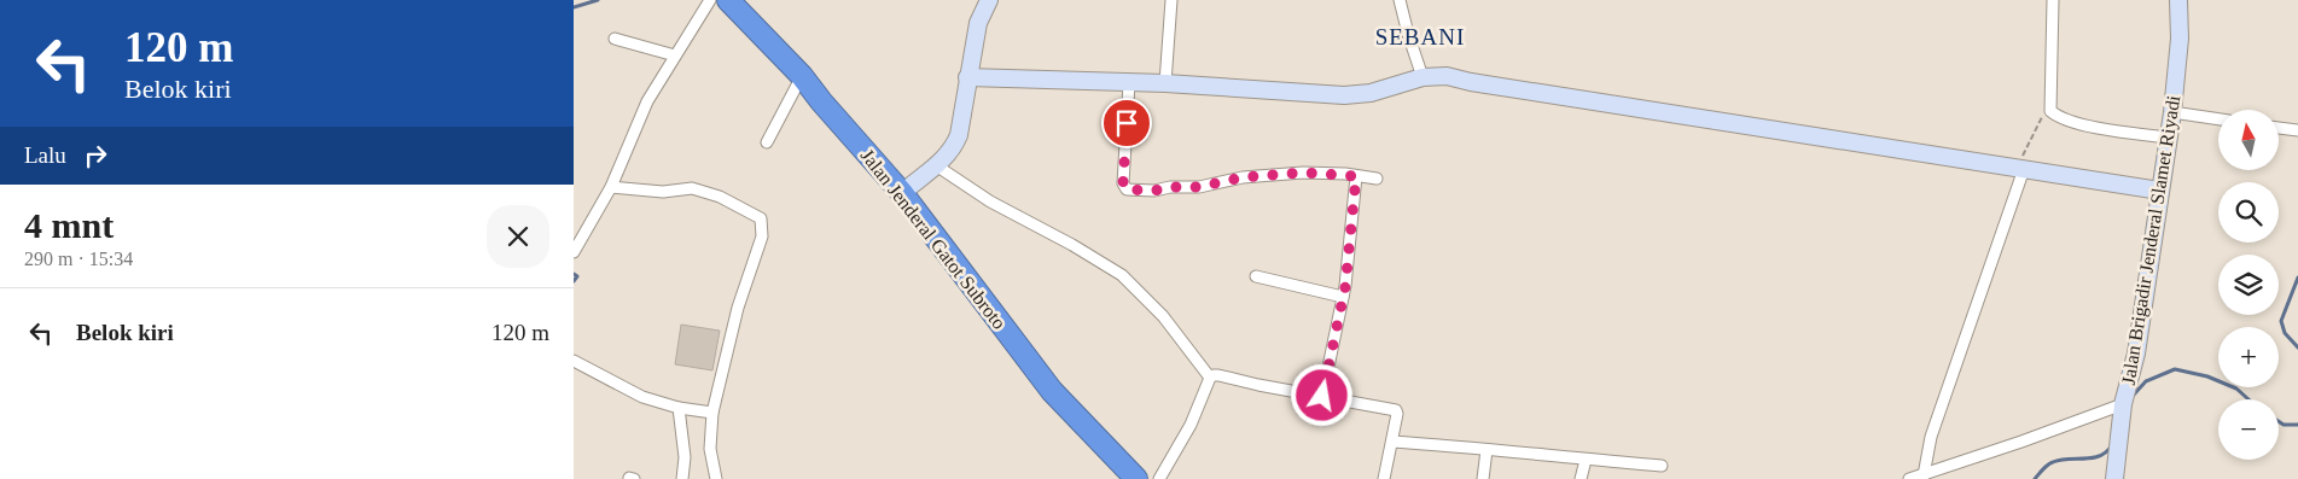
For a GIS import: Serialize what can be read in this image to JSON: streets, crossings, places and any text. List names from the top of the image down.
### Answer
{
  "streets": {
    "highway": ["Jalan Jenderal Gatot Subroto"],
    "street": ["Jalan Brigadir Jenderal Slamet Riyadi"]
  },
  "districts": ["SEBANI"],
  "north": "top",
  "page": {
    "turn": ["120 m", "Belok kiri"],
    "map_buttons": ["+", "−"],
    "then": "Lalu",
    "heading": ["4 mnt", "290 m · 15:34"],
    "list": [
      {
        "name": "Belok kiri",
        "value": "120 m"
      }
    ]
  }
}
